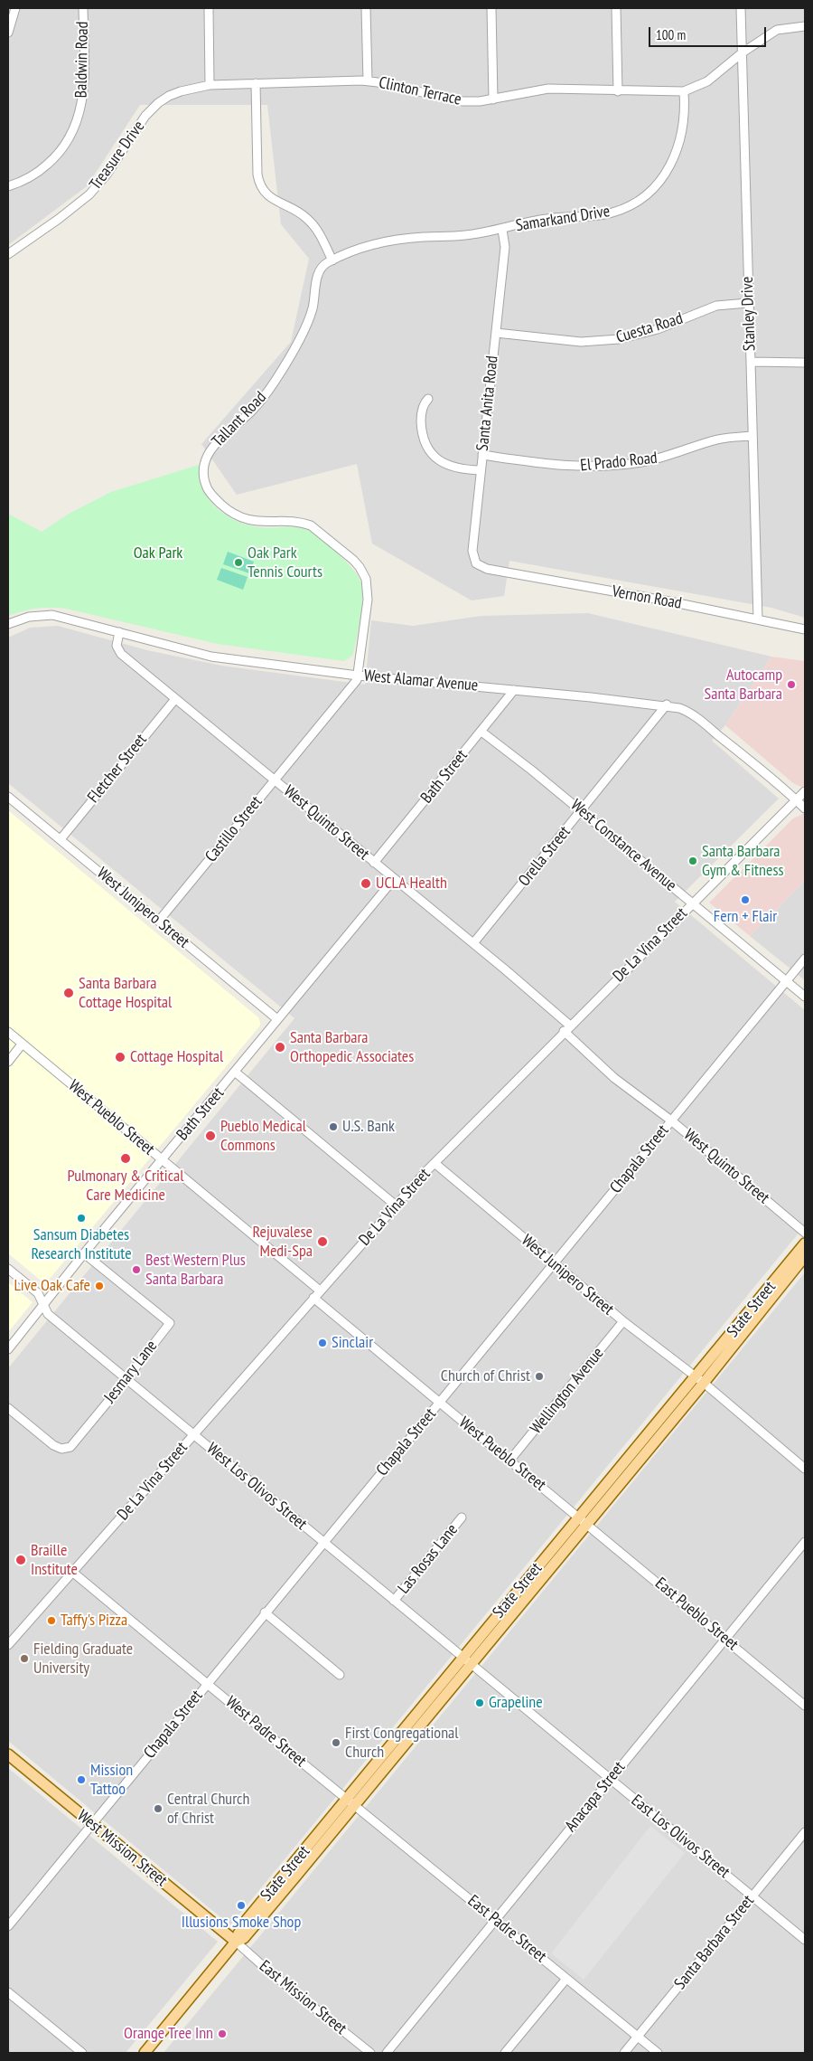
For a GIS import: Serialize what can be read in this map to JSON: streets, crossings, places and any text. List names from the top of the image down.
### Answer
{
  "streets": {
    "main road": ["State Street", "West Mission Street"],
    "street": [
      "Baldwin Road",
      "Clinton Terrace",
      "Treasure Drive",
      "Samarkand Drive",
      "Stanley Drive",
      "Cuesta Road",
      "Santa Anita Road",
      "Tallant Road",
      "El Prado Road",
      "Vernon Road",
      "West Alamar Avenue",
      "Fletcher Street",
      "Bath Street",
      "West Quinto Street",
      "Castillo Street",
      "West Constance Avenue",
      "Orella Street",
      "West Junipero Street",
      "De La Vina Street",
      "West Pueblo Street",
      "Chapala Street",
      "Jesmary Lane",
      "Wellington Avenue",
      "West Los Olivos Street",
      "Las Rosas Lane",
      "East Pueblo Street",
      "West Padre Street",
      "Anacapa Street",
      "East Los Olivos Street",
      "East Padre Street",
      "Santa Barbara Street",
      "East Mission Street"
    ]
  },
  "crossings": [
    ["Clinton Terrace", "Treasure Drive"],
    ["Clinton Terrace", "Samarkand Drive"],
    ["Samarkand Drive", "Santa Anita Road"],
    ["Samarkand Drive", "Tallant Road"],
    ["Stanley Drive", "Cuesta Road"],
    ["Stanley Drive", "El Prado Road"],
    ["Stanley Drive", "Vernon Road"],
    ["Cuesta Road", "Santa Anita Road"],
    ["Santa Anita Road", "El Prado Road"],
    ["Santa Anita Road", "Vernon Road"],
    ["Tallant Road", "West Alamar Avenue"],
    ["Tallant Road", "Castillo Street"],
    ["West Alamar Avenue", "Bath Street"],
    ["West Alamar Avenue", "West Quinto Street"],
    ["West Alamar Avenue", "Castillo Street"],
    ["West Alamar Avenue", "Orella Street"],
    ["West Alamar Avenue", "De La Vina Street"],
    ["Fletcher Street", "West Quinto Street"],
    ["Fletcher Street", "West Junipero Street"],
    ["Bath Street", "West Quinto Street"],
    ["Bath Street", "West Constance Avenue"],
    ["Bath Street", "West Junipero Street"],
    ["Bath Street", "West Pueblo Street"],
    ["Bath Street", "Jesmary Lane"],
    ["Bath Street", "West Los Olivos Street"],
    ["West Quinto Street", "Castillo Street"],
    ["West Quinto Street", "Orella Street"],
    ["West Quinto Street", "De La Vina Street"],
    ["West Quinto Street", "Chapala Street"],
    ["Castillo Street", "West Junipero Street"],
    ["West Constance Avenue", "Orella Street"],
    ["West Constance Avenue", "De La Vina Street"],
    ["West Constance Avenue", "Chapala Street"],
    ["West Junipero Street", "De La Vina Street"],
    ["West Junipero Street", "Chapala Street"],
    ["West Junipero Street", "State Street"],
    ["West Junipero Street", "Wellington Avenue"],
    ["De La Vina Street", "West Pueblo Street"],
    ["De La Vina Street", "West Los Olivos Street"],
    ["De La Vina Street", "West Padre Street"],
    ["West Pueblo Street", "Chapala Street"],
    ["West Pueblo Street", "State Street"],
    ["West Pueblo Street", "Wellington Avenue"],
    ["West Pueblo Street", "East Pueblo Street"],
    ["Chapala Street", "West Los Olivos Street"],
    ["Chapala Street", "West Padre Street"],
    ["Chapala Street", "West Mission Street"],
    ["State Street", "West Los Olivos Street"],
    ["State Street", "East Pueblo Street"],
    ["State Street", "West Padre Street"],
    ["State Street", "East Los Olivos Street"],
    ["State Street", "West Mission Street"],
    ["State Street", "East Padre Street"],
    ["State Street", "East Mission Street"],
    ["Jesmary Lane", "West Los Olivos Street"],
    ["West Los Olivos Street", "Las Rosas Lane"],
    ["West Los Olivos Street", "East Los Olivos Street"],
    ["East Pueblo Street", "Anacapa Street"],
    ["West Padre Street", "East Padre Street"],
    ["Anacapa Street", "East Los Olivos Street"],
    ["Anacapa Street", "East Padre Street"],
    ["East Los Olivos Street", "Santa Barbara Street"],
    ["West Mission Street", "East Mission Street"],
    ["East Padre Street", "Santa Barbara Street"]
  ],
  "parks": ["Oak Park"],
  "places": [
    "Oak Park Tennis Courts",
    "Autocamp Santa Barbara",
    "Santa Barbara Gym & Fitness",
    "UCLA Health",
    "Fern + Flair",
    "Santa Barbara Cottage Hospital",
    "Santa Barbara Orthopedic Associates",
    "Cottage Hospital",
    "U.S. Bank",
    "Pueblo Medical Commons",
    "Pulmonary & Critical Care Medicine",
    "Sansum Diabetes Research Institute",
    "Rejuvalese Medi-Spa",
    "Best Western Plus Santa Barbara",
    "Live Oak Cafe",
    "Sinclair",
    "Church of Christ",
    "Braille Institute",
    "Taffy's Pizza",
    "Fielding Graduate University",
    "Grapeline",
    "First Congregational Church",
    "Mission Tattoo",
    "Central Church of Christ",
    "Illusions Smoke Shop",
    "Orange Tree Inn"
  ],
  "scale_bar": "100 m"
}
